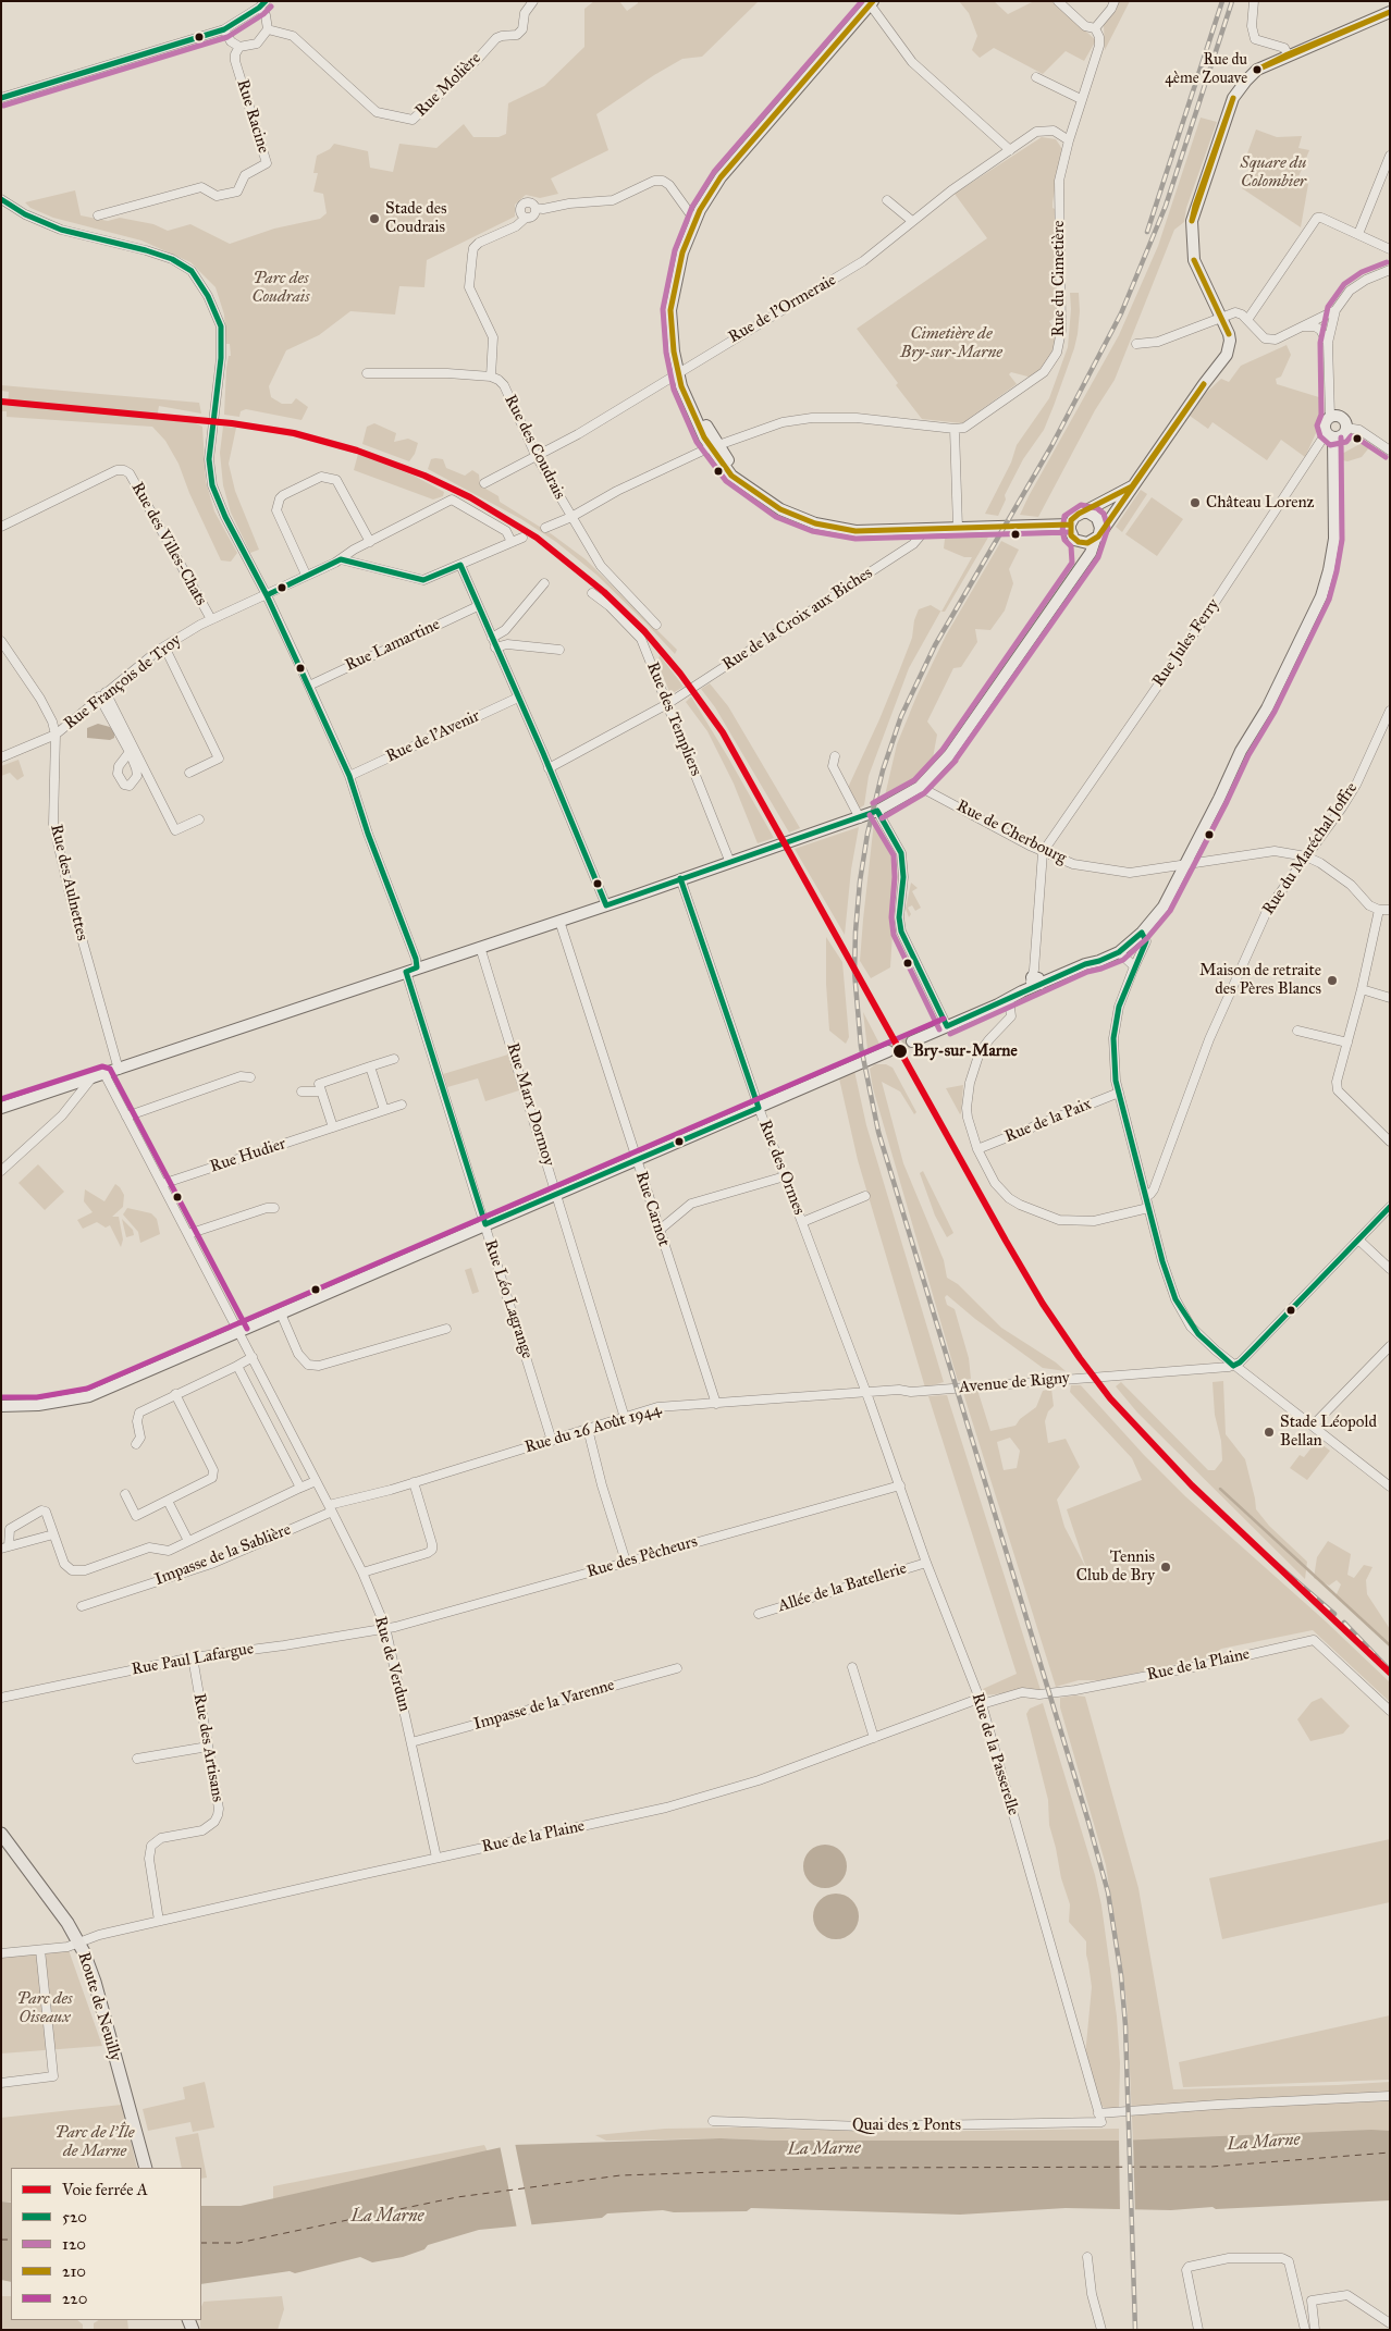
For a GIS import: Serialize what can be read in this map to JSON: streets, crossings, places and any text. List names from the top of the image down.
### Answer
{
  "streets": {
    "main road": ["Route de Neuilly"],
    "street": [
      "Rue Molière",
      "Rue Racine",
      "Rue du Cimetière",
      "Rue de l'Ormeraie",
      "Rue des Coudrais",
      "Rue des Villes-Chats",
      "Rue de la Croix aux Biches",
      "Rue Jules Ferry",
      "Rue Lamartine",
      "Rue François de Troy",
      "Rue des Templiers",
      "Rue de l'Avenir",
      "Rue de Cherbourg",
      "Rue du Maréchal Joffre",
      "Rue des Aulnettes",
      "Rue Marx Dormoy",
      "Rue de la Paix",
      "Rue Hudier",
      "Rue des Ormes",
      "Rue Carnot",
      "Rue Léo Lagrange",
      "Avenue de Rigny",
      "Rue du 26 Août 1944",
      "Impasse de la Sablière",
      "Rue des Pêcheurs",
      "Allée de la Batellerie",
      "Rue Paul Lafargue",
      "Rue de Verdun",
      "Rue de la Plaine",
      "Impasse de la Varenne",
      "Rue des Artisans",
      "Rue de la Passerelle",
      "Quai des 2 Ponts"
    ]
  },
  "crossings": [
    ["Rue du Cimetière", "Rue de l'Ormeraie"],
    ["Rue de l'Ormeraie", "Rue des Coudrais"],
    ["Rue des Villes-Chats", "Rue François de Troy"],
    ["Rue de la Croix aux Biches", "Rue des Templiers"],
    ["Rue Jules Ferry", "Rue de Cherbourg"],
    ["Rue François de Troy", "Rue des Aulnettes"],
    ["Rue de Cherbourg", "Rue du Maréchal Joffre"],
    ["Rue Marx Dormoy", "Rue du 26 Août 1944"],
    ["Rue Hudier", "Rue de Verdun"],
    ["Rue des Ormes", "Avenue de Rigny"],
    ["Rue des Ormes", "Rue du 26 Août 1944"],
    ["Rue des Ormes", "Rue de la Passerelle"],
    ["Rue Carnot", "Rue du 26 Août 1944"],
    ["Rue Léo Lagrange", "Rue du 26 Août 1944"],
    ["Avenue de Rigny", "Rue du 26 Août 1944"],
    ["Avenue de Rigny", "Rue de la Passerelle"],
    ["Rue du 26 Août 1944", "Impasse de la Sablière"],
    ["Rue du 26 Août 1944", "Rue de Verdun"],
    ["Rue du 26 Août 1944", "Rue de la Passerelle"],
    ["Impasse de la Sablière", "Rue de Verdun"],
    ["Rue des Pêcheurs", "Rue Paul Lafargue"],
    ["Rue des Pêcheurs", "Rue de Verdun"],
    ["Rue des Pêcheurs", "Rue de la Passerelle"],
    ["Allée de la Batellerie", "Rue de la Passerelle"],
    ["Rue Paul Lafargue", "Rue de Verdun"],
    ["Rue Paul Lafargue", "Rue des Artisans"],
    ["Rue de Verdun", "Rue de la Plaine"],
    ["Rue de Verdun", "Impasse de la Varenne"],
    ["Rue de la Plaine", "Rue des Artisans"],
    ["Rue de la Plaine", "Rue de la Passerelle"],
    ["Rue de la Plaine", "Route de Neuilly"],
    ["Rue de la Passerelle", "Quai des 2 Ponts"]
  ],
  "water": ["La Marne"],
  "parks": [
    "Square du Colombier",
    "Parc des Coudrais",
    "Cimetière de Bry-sur-Marne",
    "Parc des Oiseaux",
    "Parc de l'Île de Marne"
  ],
  "places": [
    "Rue du 4ème Zouave",
    "Stade des Coudrais",
    "Château Lorenz",
    "Maison de retraite des Pères Blancs",
    "Bry-sur-Marne",
    "Stade Léopold Bellan",
    "Tennis Club de Bry"
  ],
  "lines": [
    "transit line 520",
    "transit line 120",
    "transit line 210",
    "rail line A",
    "transit line 220"
  ],
  "legend": [
    "Voie ferrée A",
    "520",
    "120",
    "210",
    "220"
  ]
}
